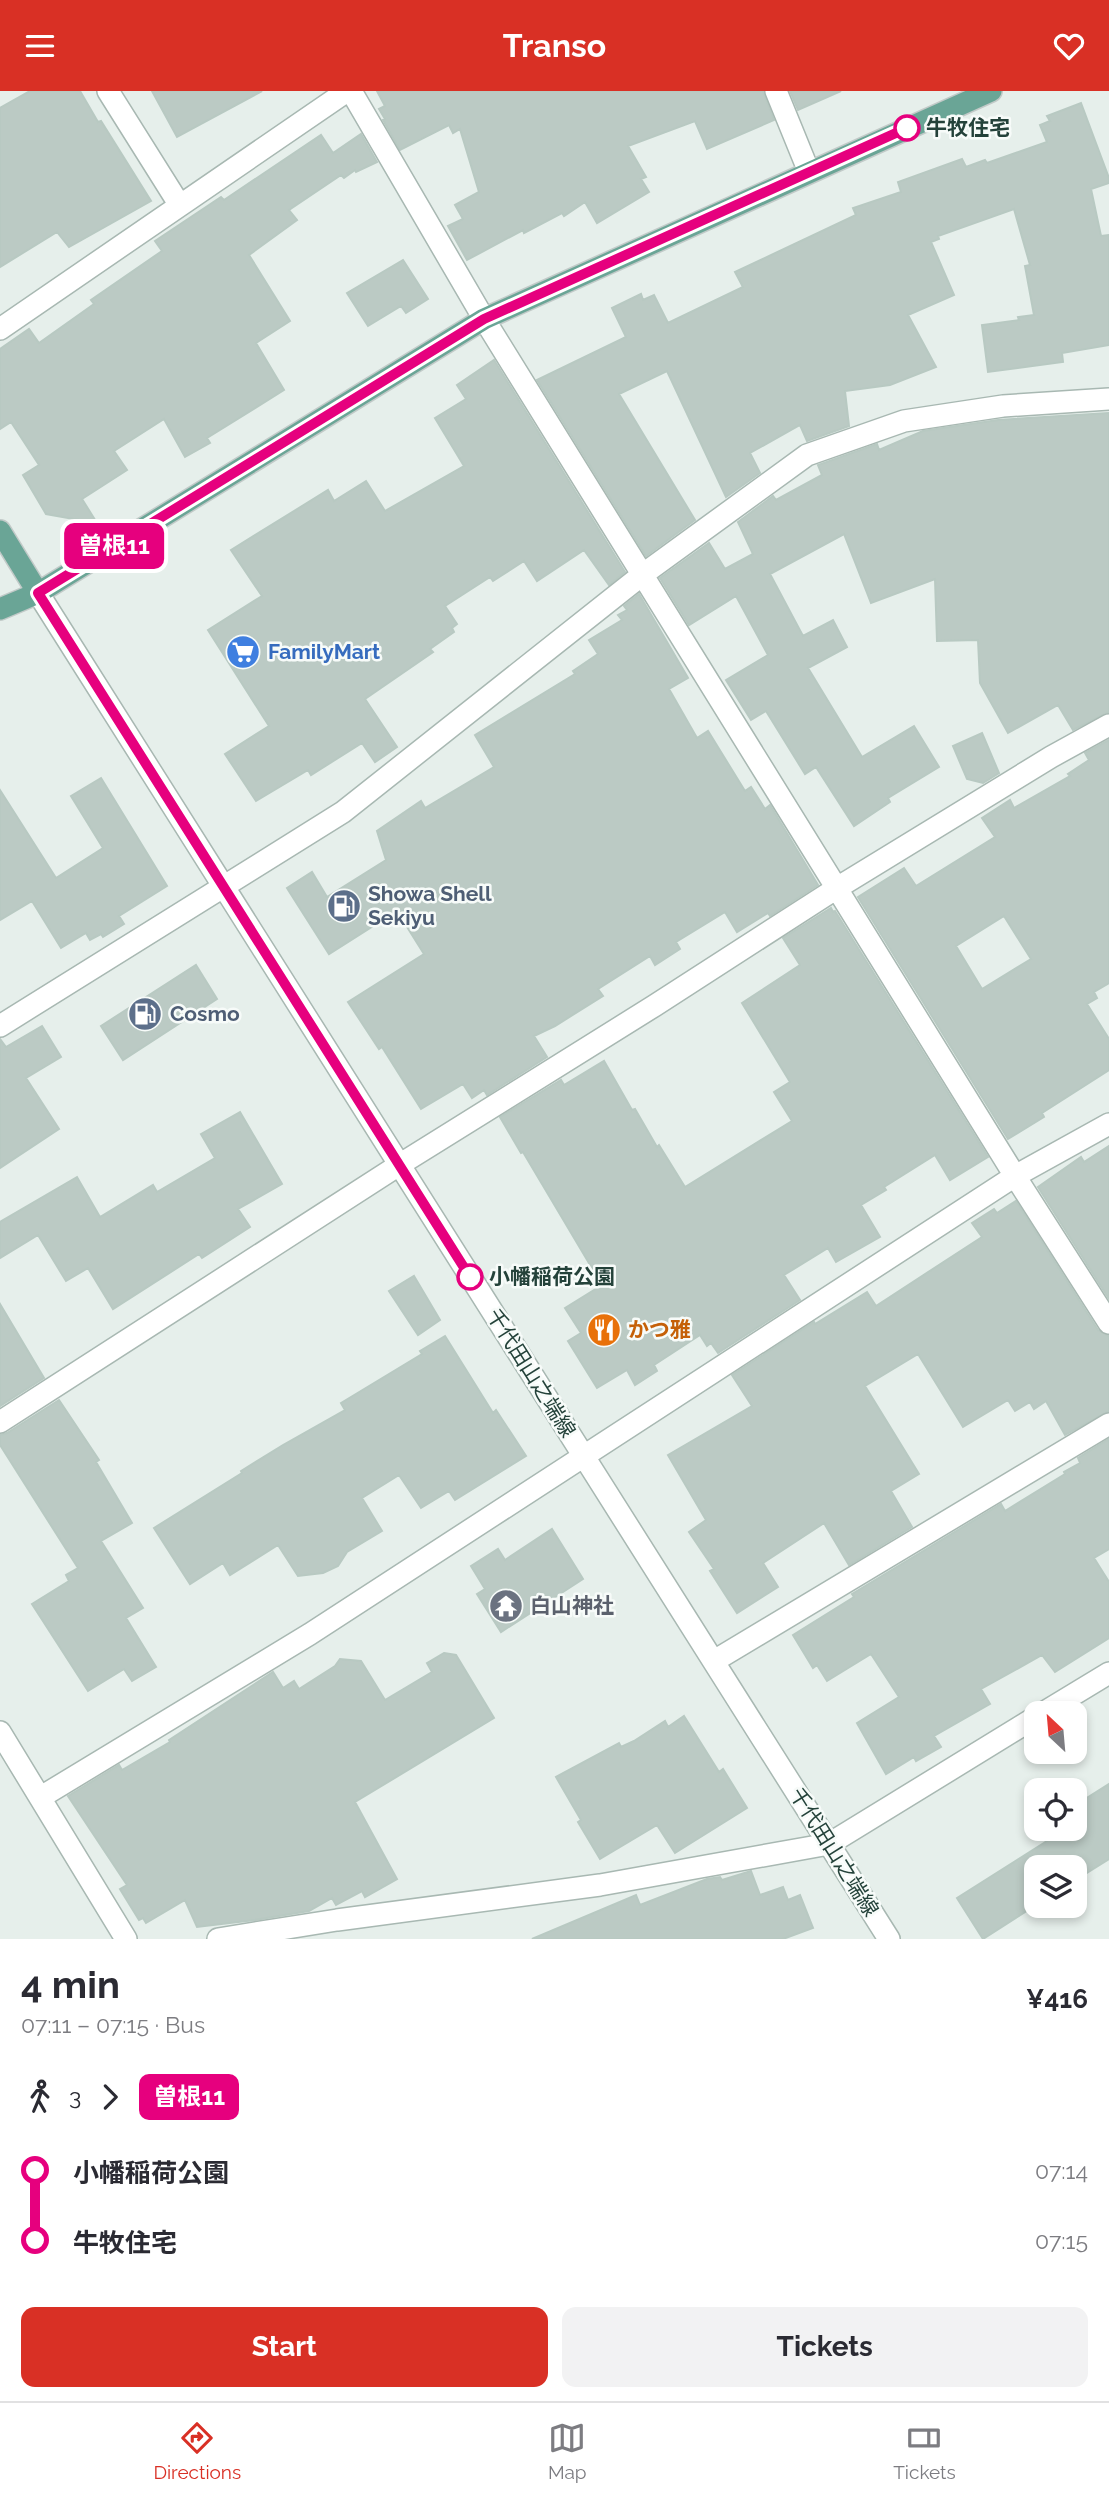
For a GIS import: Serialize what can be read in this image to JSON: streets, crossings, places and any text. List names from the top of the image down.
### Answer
{
  "streets": {
    "street": ["千代田山之端線"]
  },
  "places": {
    "other": ["牛牧住宅", "小幡稲荷公園"],
    "supermarket": ["FamilyMart"],
    "fuel station": ["Showa Shell Sekiyu", "Cosmo"],
    "restaurant": ["かつ雅"],
    "temple": ["白山神社"]
  },
  "lines": ["bus line 曽根11"],
  "north": "top left",
  "page": {
    "header": "Transo",
    "on_map": "曽根11",
    "heading": ["4 min", "07:11 – 07:15 · Bus", "¥416"],
    "legs": ["3", "曽根11"],
    "list": [
      {
        "name": "小幡稲荷公園",
        "value": "07:14"
      },
      {
        "name": "牛牧住宅",
        "value": "07:15"
      }
    ],
    "buttons": ["Start", "Tickets"],
    "tabs": ["Directions", "Map", "Tickets"]
  }
}
